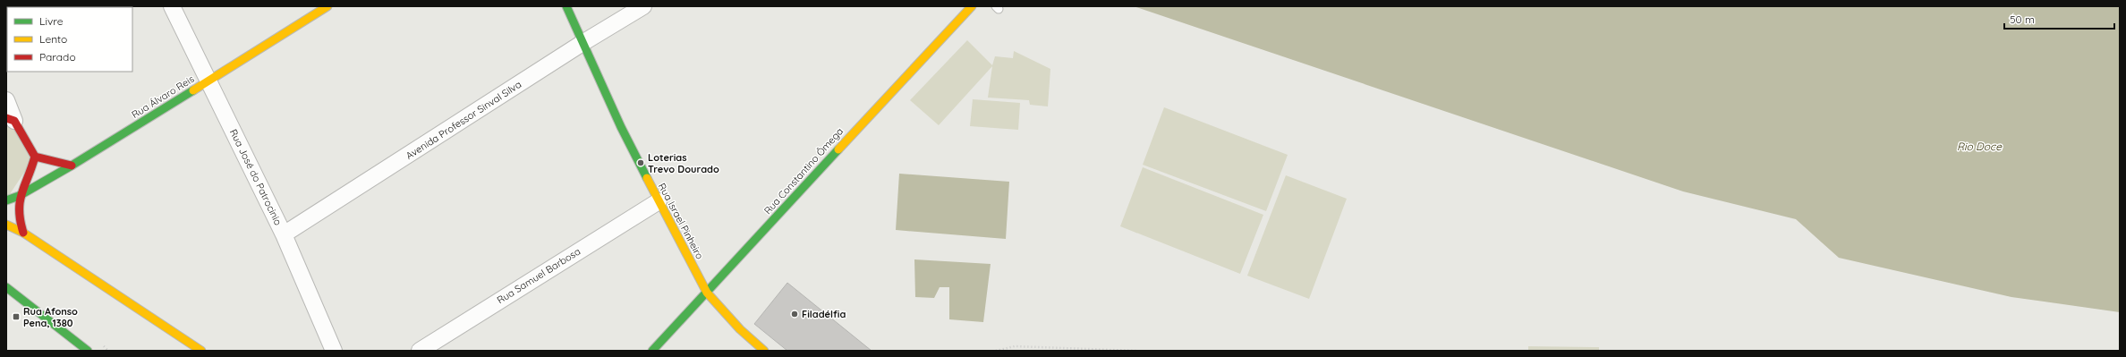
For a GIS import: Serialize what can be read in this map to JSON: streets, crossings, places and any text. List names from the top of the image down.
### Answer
{
  "streets": {
    "street": [
      "Rua Álvaro Reis",
      "Avenida Professor Sinval Silva",
      "Rua Constantino Ômega",
      "Rua José do Patrocinio",
      "Rua Israel Pinheiro",
      "Rua Samuel Barbosa"
    ]
  },
  "crossings": [
    ["Rua Álvaro Reis", "Rua José do Patrocinio"],
    ["Avenida Professor Sinval Silva", "Rua José do Patrocinio"],
    ["Avenida Professor Sinval Silva", "Rua Israel Pinheiro"],
    ["Rua Constantino Ômega", "Rua Israel Pinheiro"],
    ["Rua Israel Pinheiro", "Rua Samuel Barbosa"]
  ],
  "water": ["Rio Doce"],
  "places": {
    "other": ["Loterias Trevo Dourado", "Filadélfia"],
    "transit": ["Rua Afonso Pena, 1380"]
  },
  "legend": ["Livre", "Lento", "Parado"],
  "scale_bar": "50 m"
}
